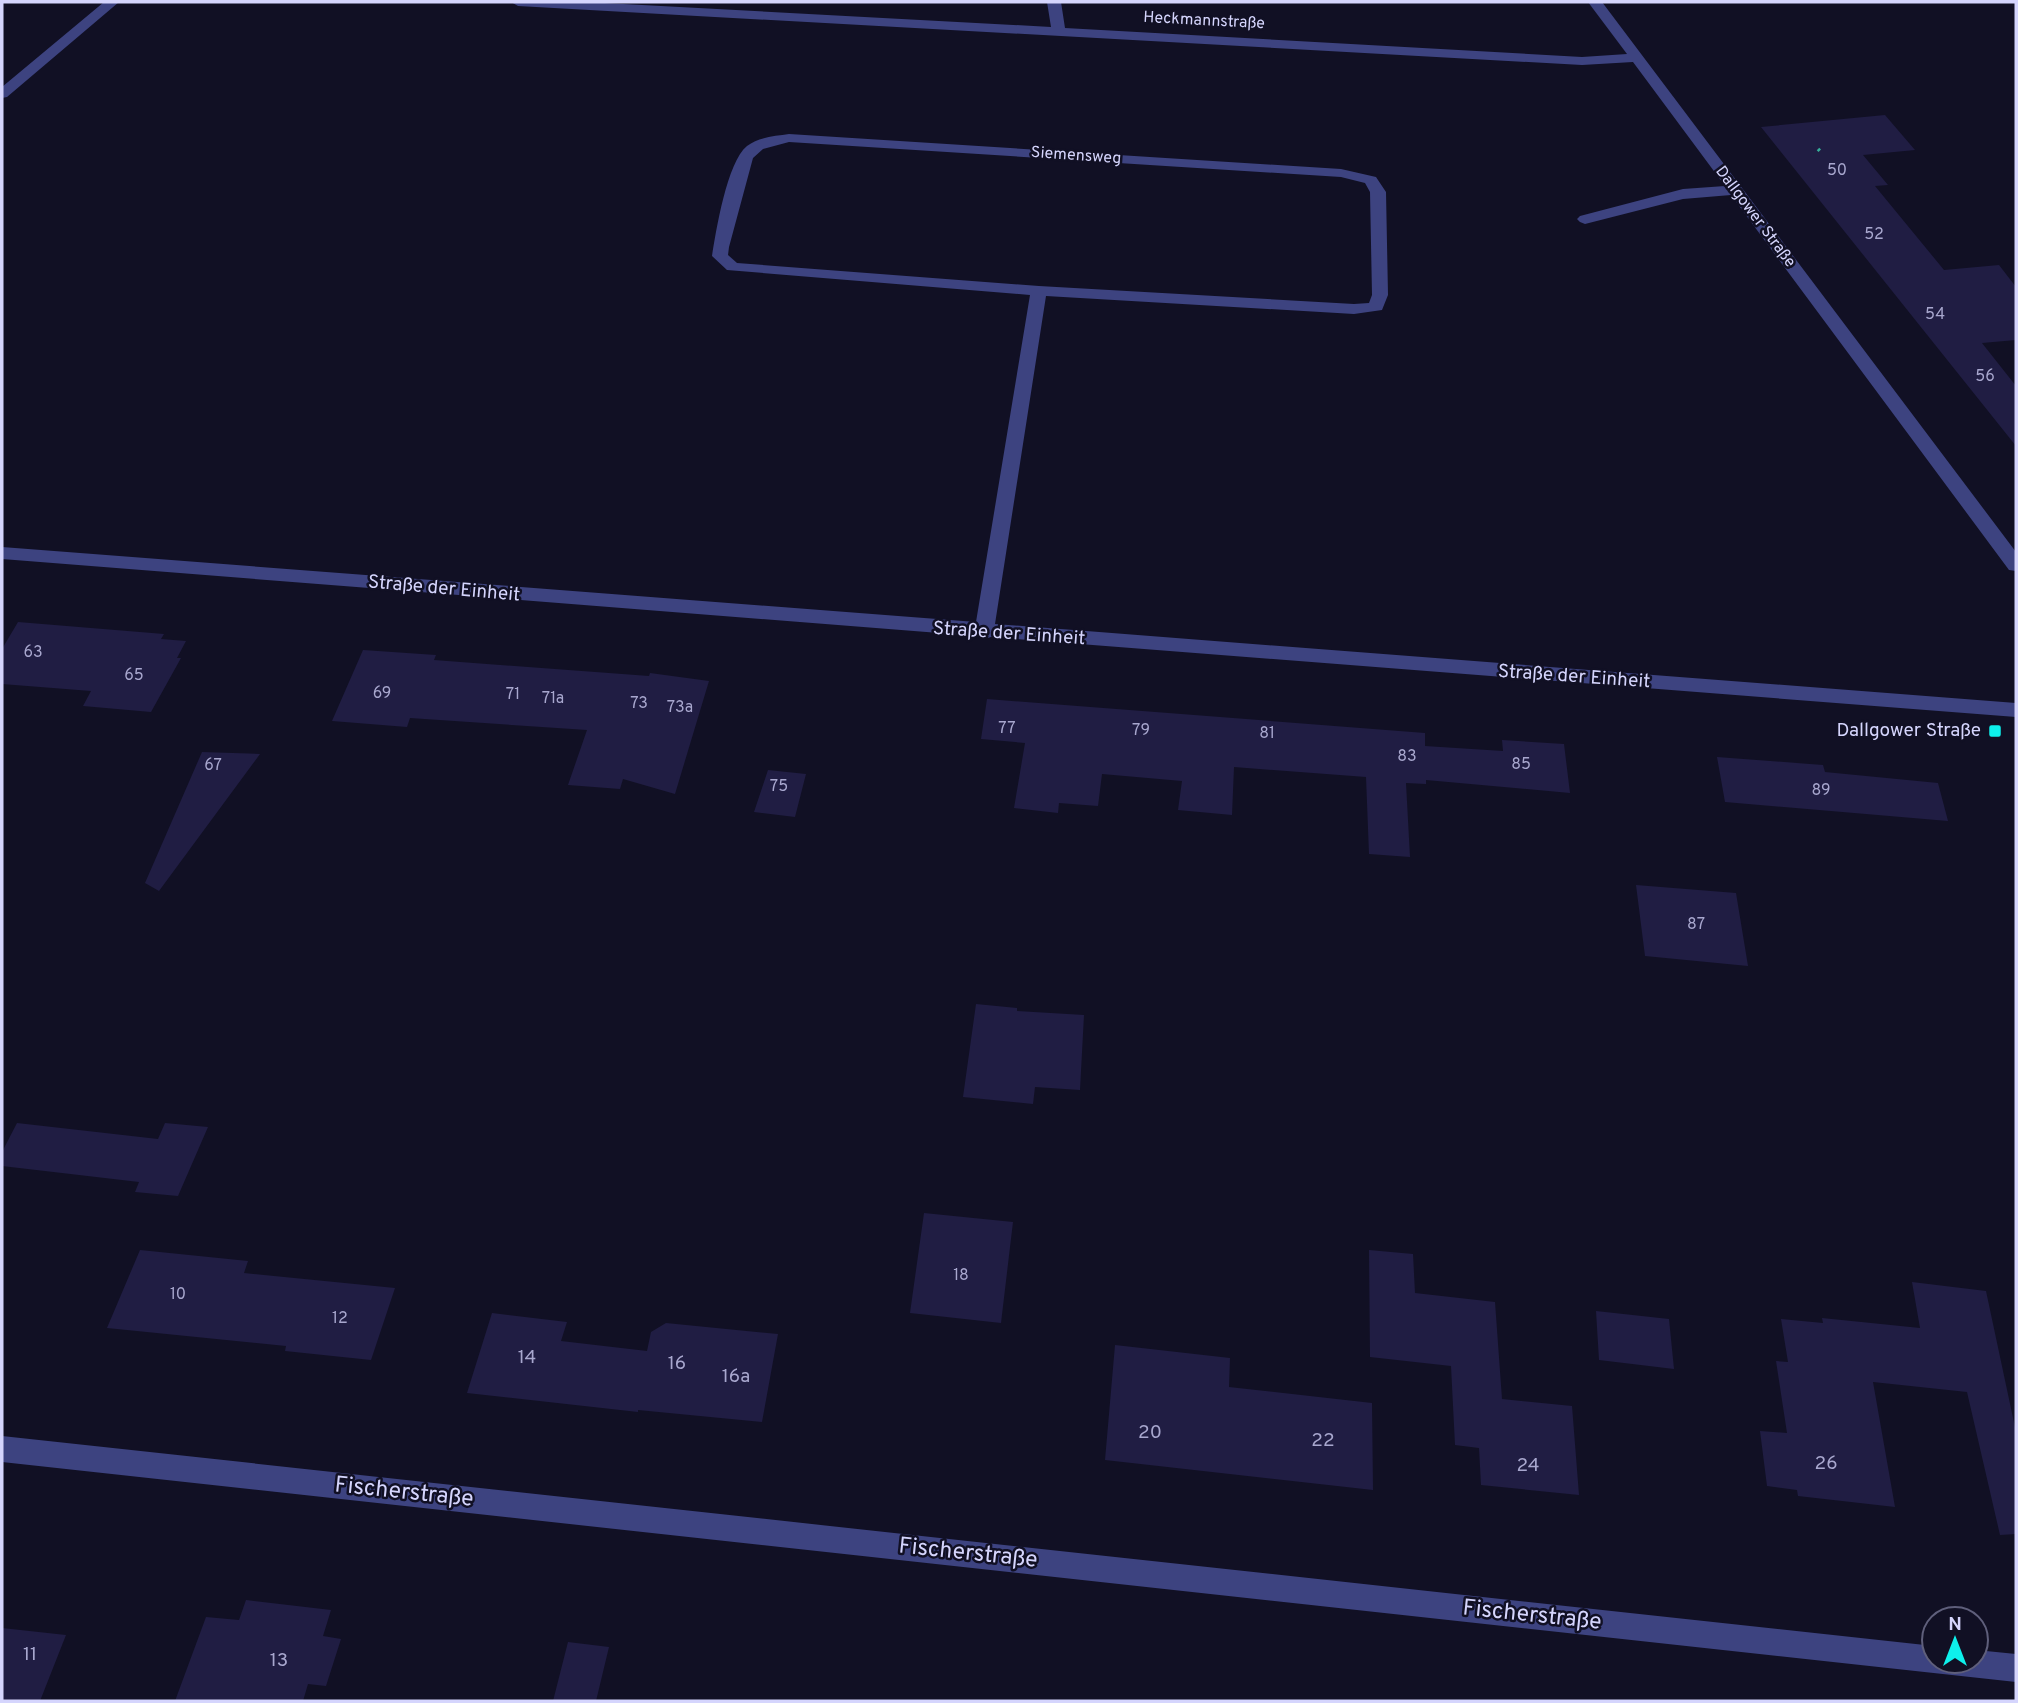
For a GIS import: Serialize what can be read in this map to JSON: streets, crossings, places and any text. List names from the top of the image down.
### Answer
{
  "streets": {
    "street": [
      "Heckmannstraße",
      "Siemensweg",
      "Dallgower Straße",
      "Straße der Einheit",
      "Fischerstraße"
    ]
  },
  "crossings": [
    ["Heckmannstraße", "Dallgower Straße"]
  ],
  "places": {
    "transit": ["Dallgower Straße"]
  },
  "house_numbers": [
    "50",
    "52",
    "54",
    "56",
    "63",
    "65",
    "69",
    "71",
    "71a",
    "73",
    "73a",
    "77",
    "79",
    "81",
    "83",
    "85",
    "67",
    "75",
    "89",
    "87",
    "18",
    "10",
    "12",
    "14",
    "16",
    "16a",
    "20",
    "22",
    "26",
    "24",
    "11",
    "13"
  ],
  "north": "top"
}
